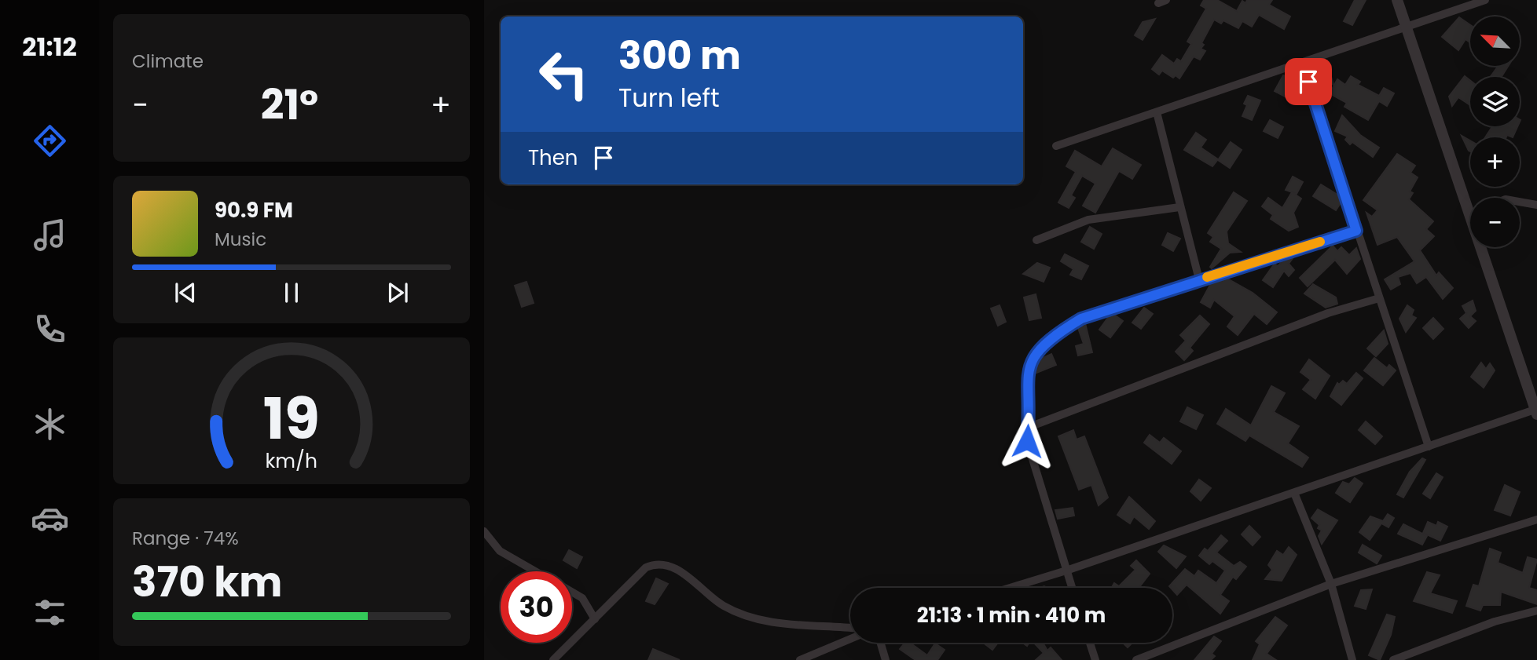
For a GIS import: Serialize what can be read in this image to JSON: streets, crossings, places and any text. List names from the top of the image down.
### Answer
{
  "north": "top left",
  "page": {
    "tabs": "21:12",
    "tile": [
      "Climate",
      ["Range · 74%", "370 km"]
    ],
    "map_buttons": ["+", "−"],
    "turn": ["300 m", "Turn left"],
    "heat": ["−", "21°", "+"],
    "then": "Then",
    "song": ["90.9 FM", "Music"],
    "limit": "30",
    "trip": "21:13 · 1 min · 410 m",
    "gauge": ["19", "km/h"]
  }
}
